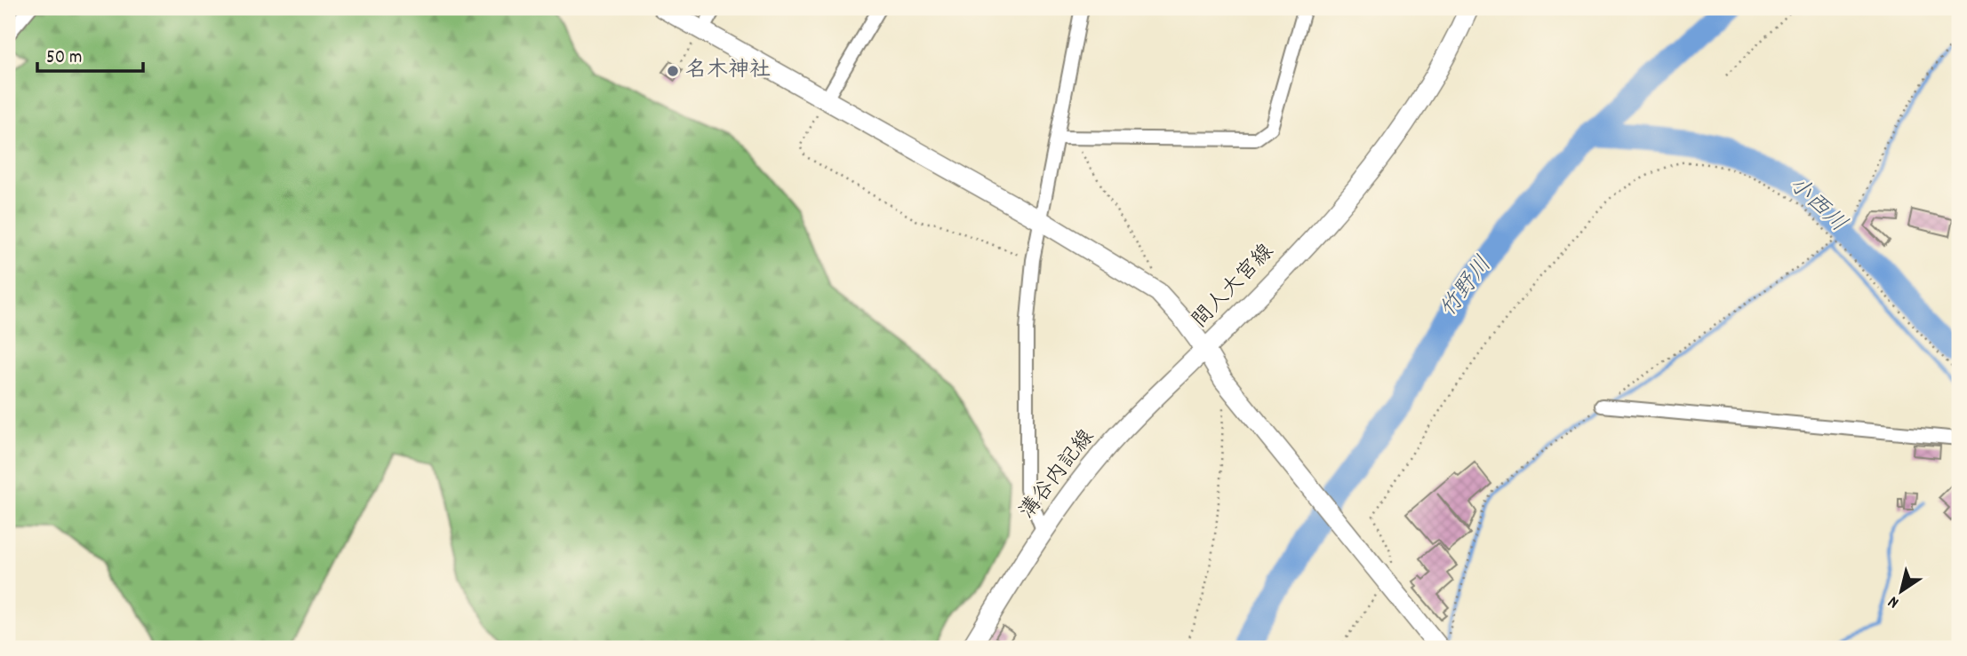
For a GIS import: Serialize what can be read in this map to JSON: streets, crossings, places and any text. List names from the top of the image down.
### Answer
{
  "streets": {
    "main road": ["間人大宮線", "溝谷内記線"]
  },
  "crossings": [
    ["間人大宮線", "溝谷内記線"]
  ],
  "water": ["小西川", "竹野川"],
  "places": ["名木神社"],
  "scale_bar": "50 m",
  "north": "bottom left"
}
